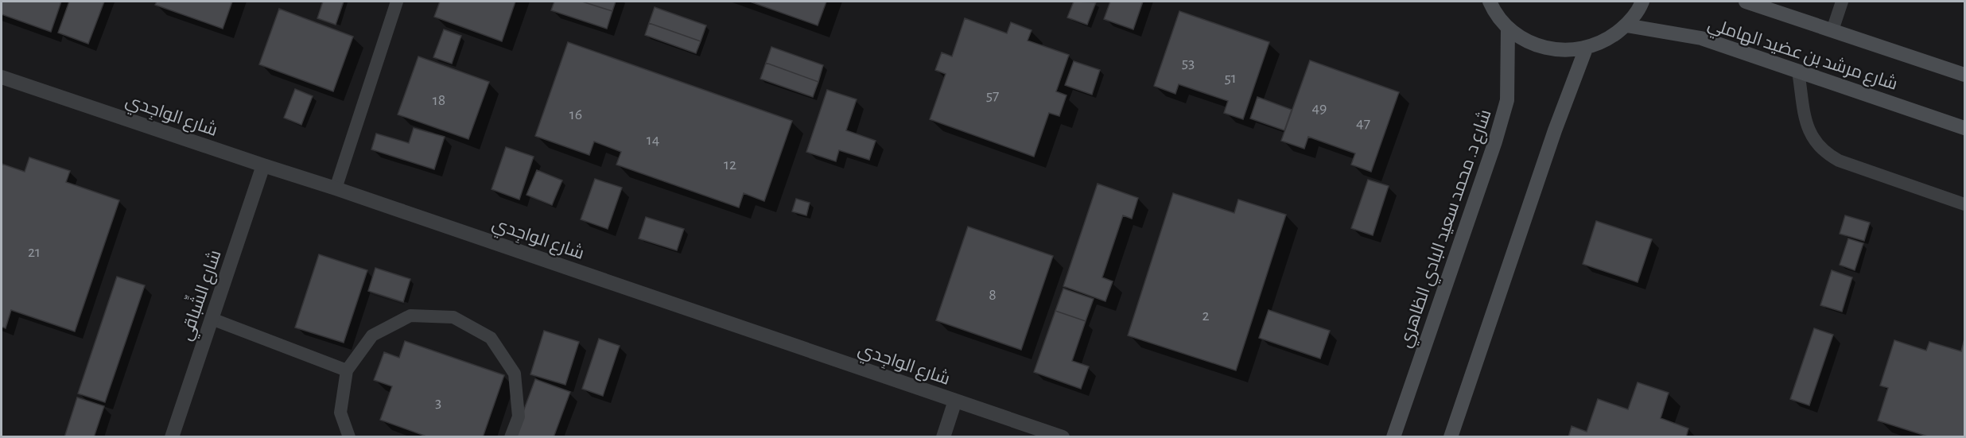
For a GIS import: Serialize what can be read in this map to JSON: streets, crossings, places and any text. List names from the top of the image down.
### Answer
{
  "streets": {
    "street": [
      "شارع مرشد بن عضيد الهاملي",
      "شارع الواجِدي",
      "شارع د. محمد سعيد البادي الظاهري",
      "شارع الشِّباقي"
    ]
  },
  "crossings": [
    ["شارع الواجِدي", "شارع الشِّباقي"]
  ],
  "house_numbers": [
    "53",
    "51",
    "57",
    "18",
    "49",
    "16",
    "47",
    "14",
    "12",
    "21",
    "8",
    "2",
    "3"
  ]
}
